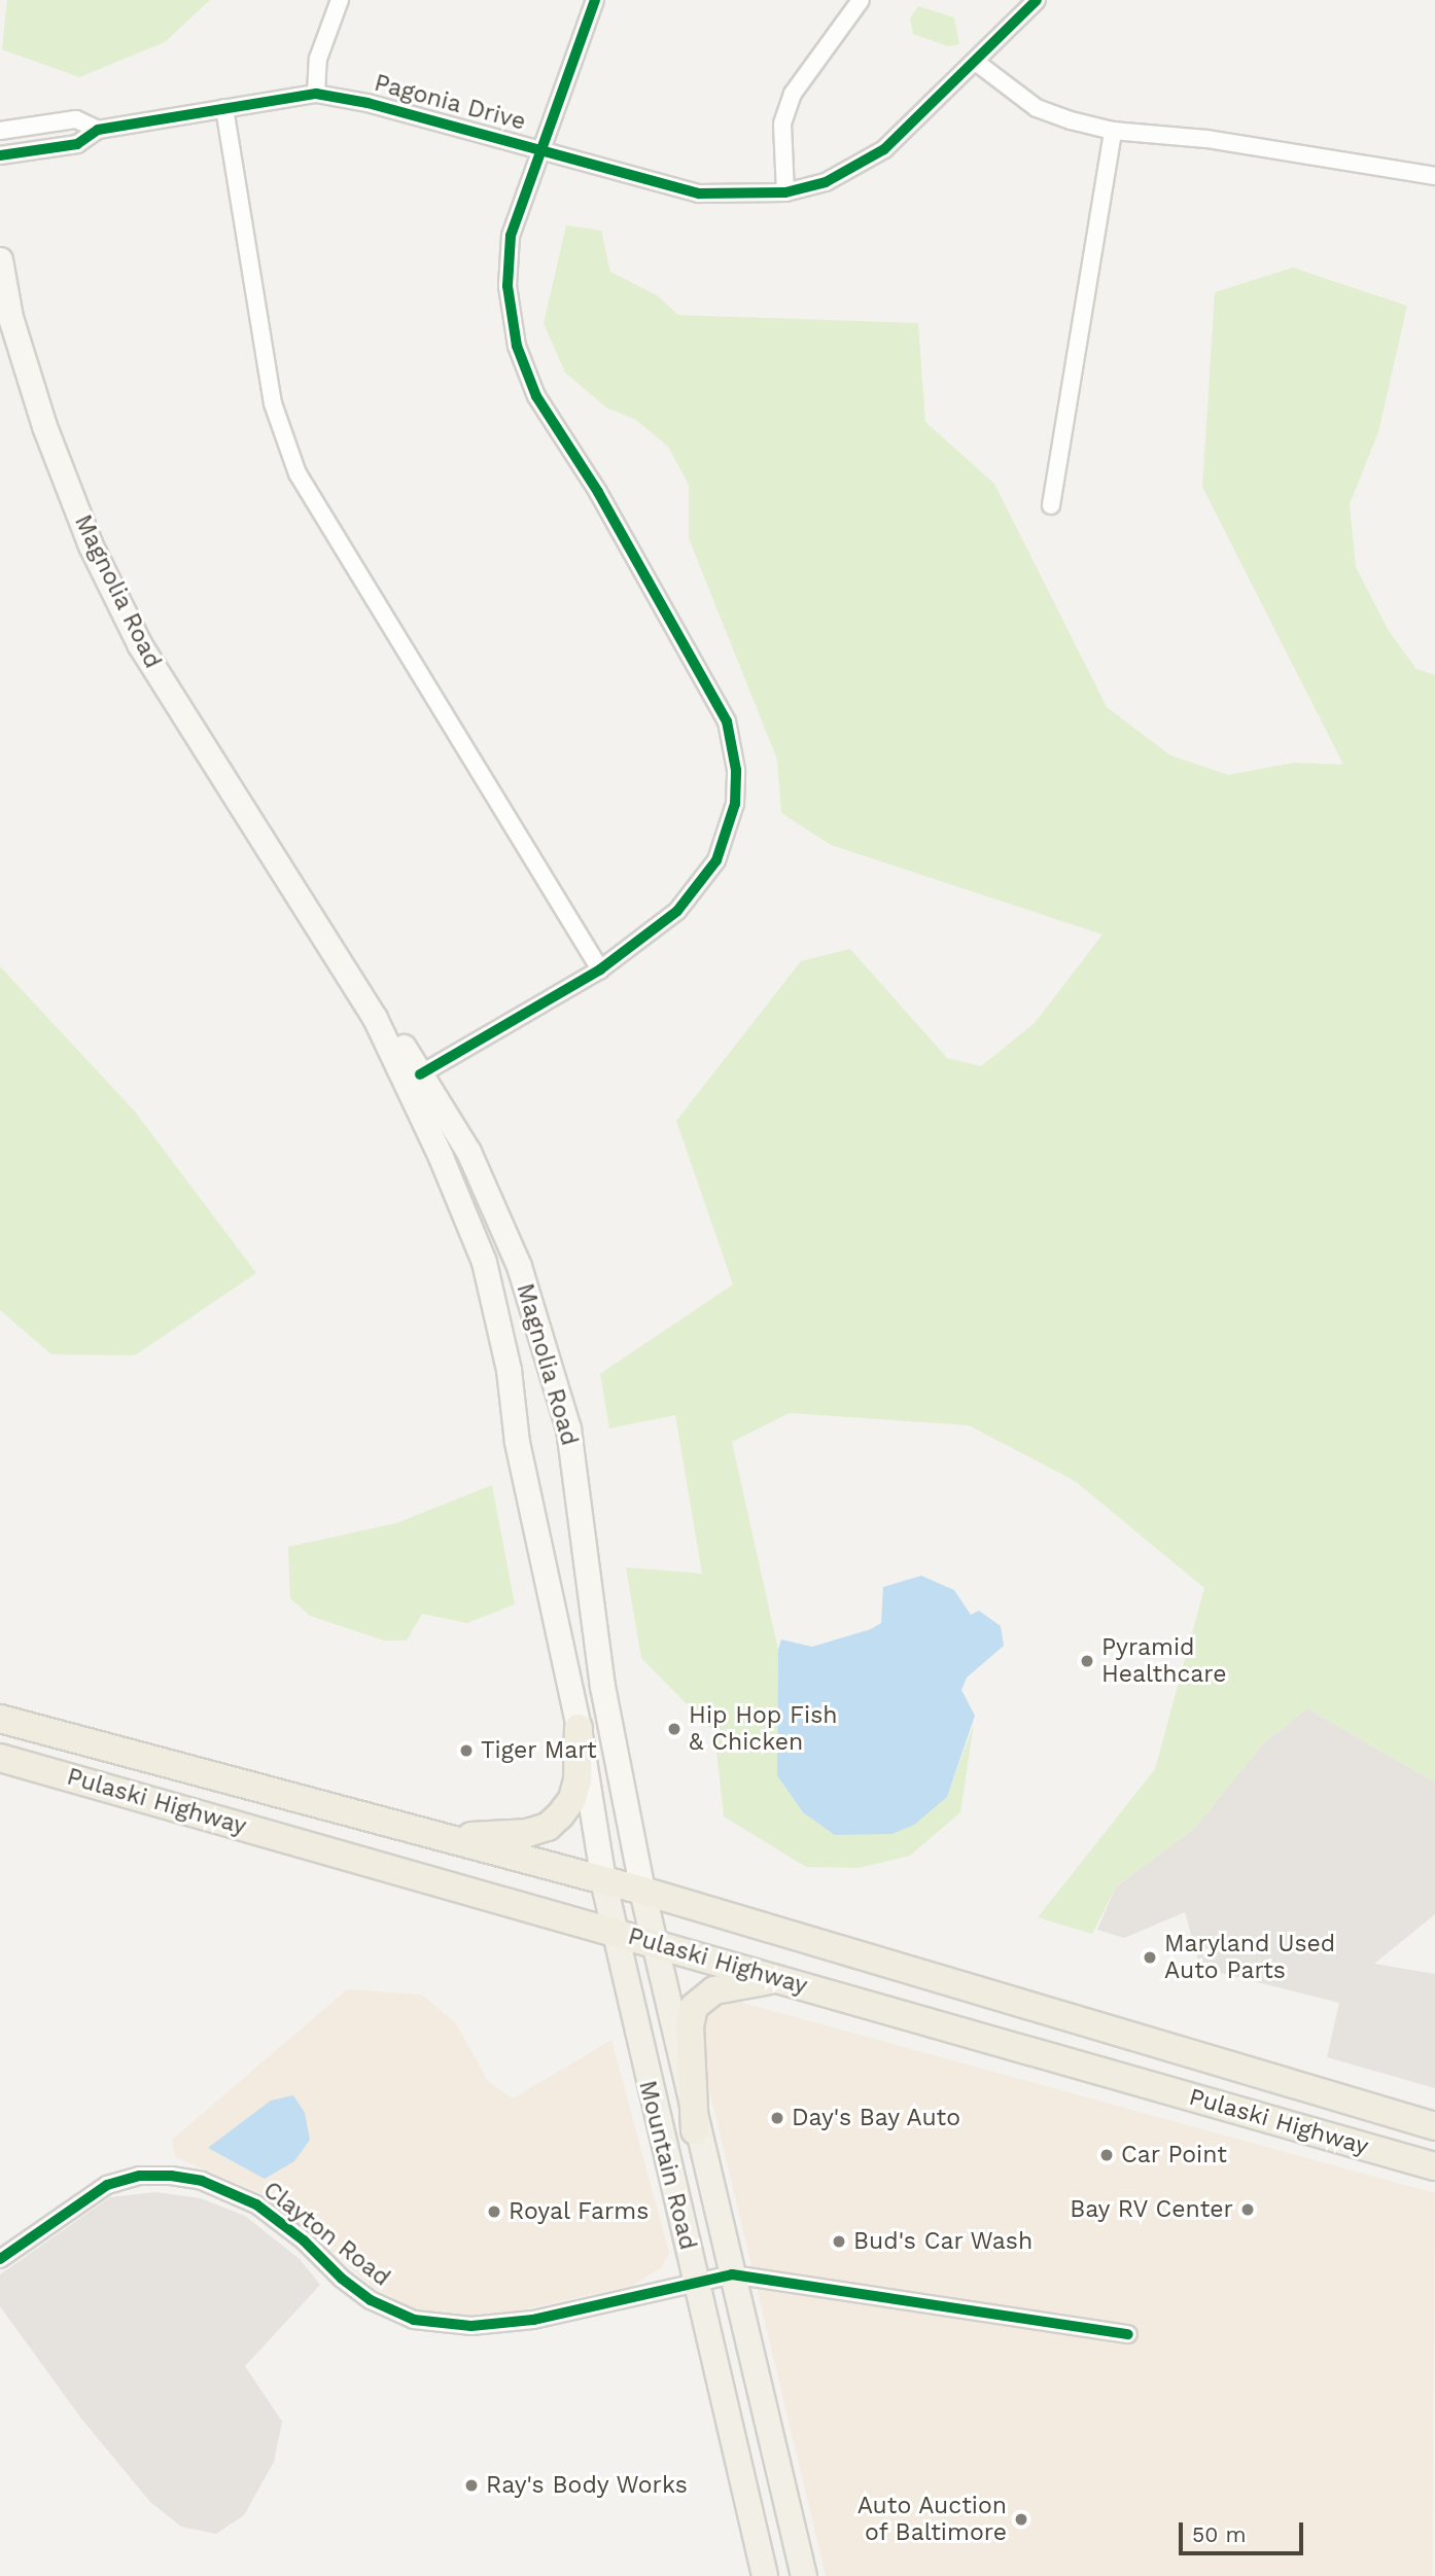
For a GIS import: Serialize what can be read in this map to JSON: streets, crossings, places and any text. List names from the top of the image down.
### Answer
{
  "streets": {
    "highway": ["Pulaski Highway"],
    "main road": ["Magnolia Road", "Mountain Road"],
    "street": ["Pagonia Drive", "Clayton Road"]
  },
  "crossings": [
    ["Magnolia Road", "Pulaski Highway"],
    ["Magnolia Road", "Mountain Road"],
    ["Pulaski Highway", "Mountain Road"],
    ["Mountain Road", "Clayton Road"]
  ],
  "places": [
    "Pyramid Healthcare",
    "Hip Hop Fish & Chicken",
    "Tiger Mart",
    "Maryland Used Auto Parts",
    "Day's Bay Auto",
    "Car Point",
    "Bay RV Center",
    "Royal Farms",
    "Bud's Car Wash",
    "Ray's Body Works",
    "Auto Auction of Baltimore"
  ],
  "scale_bar": "50 m"
}
